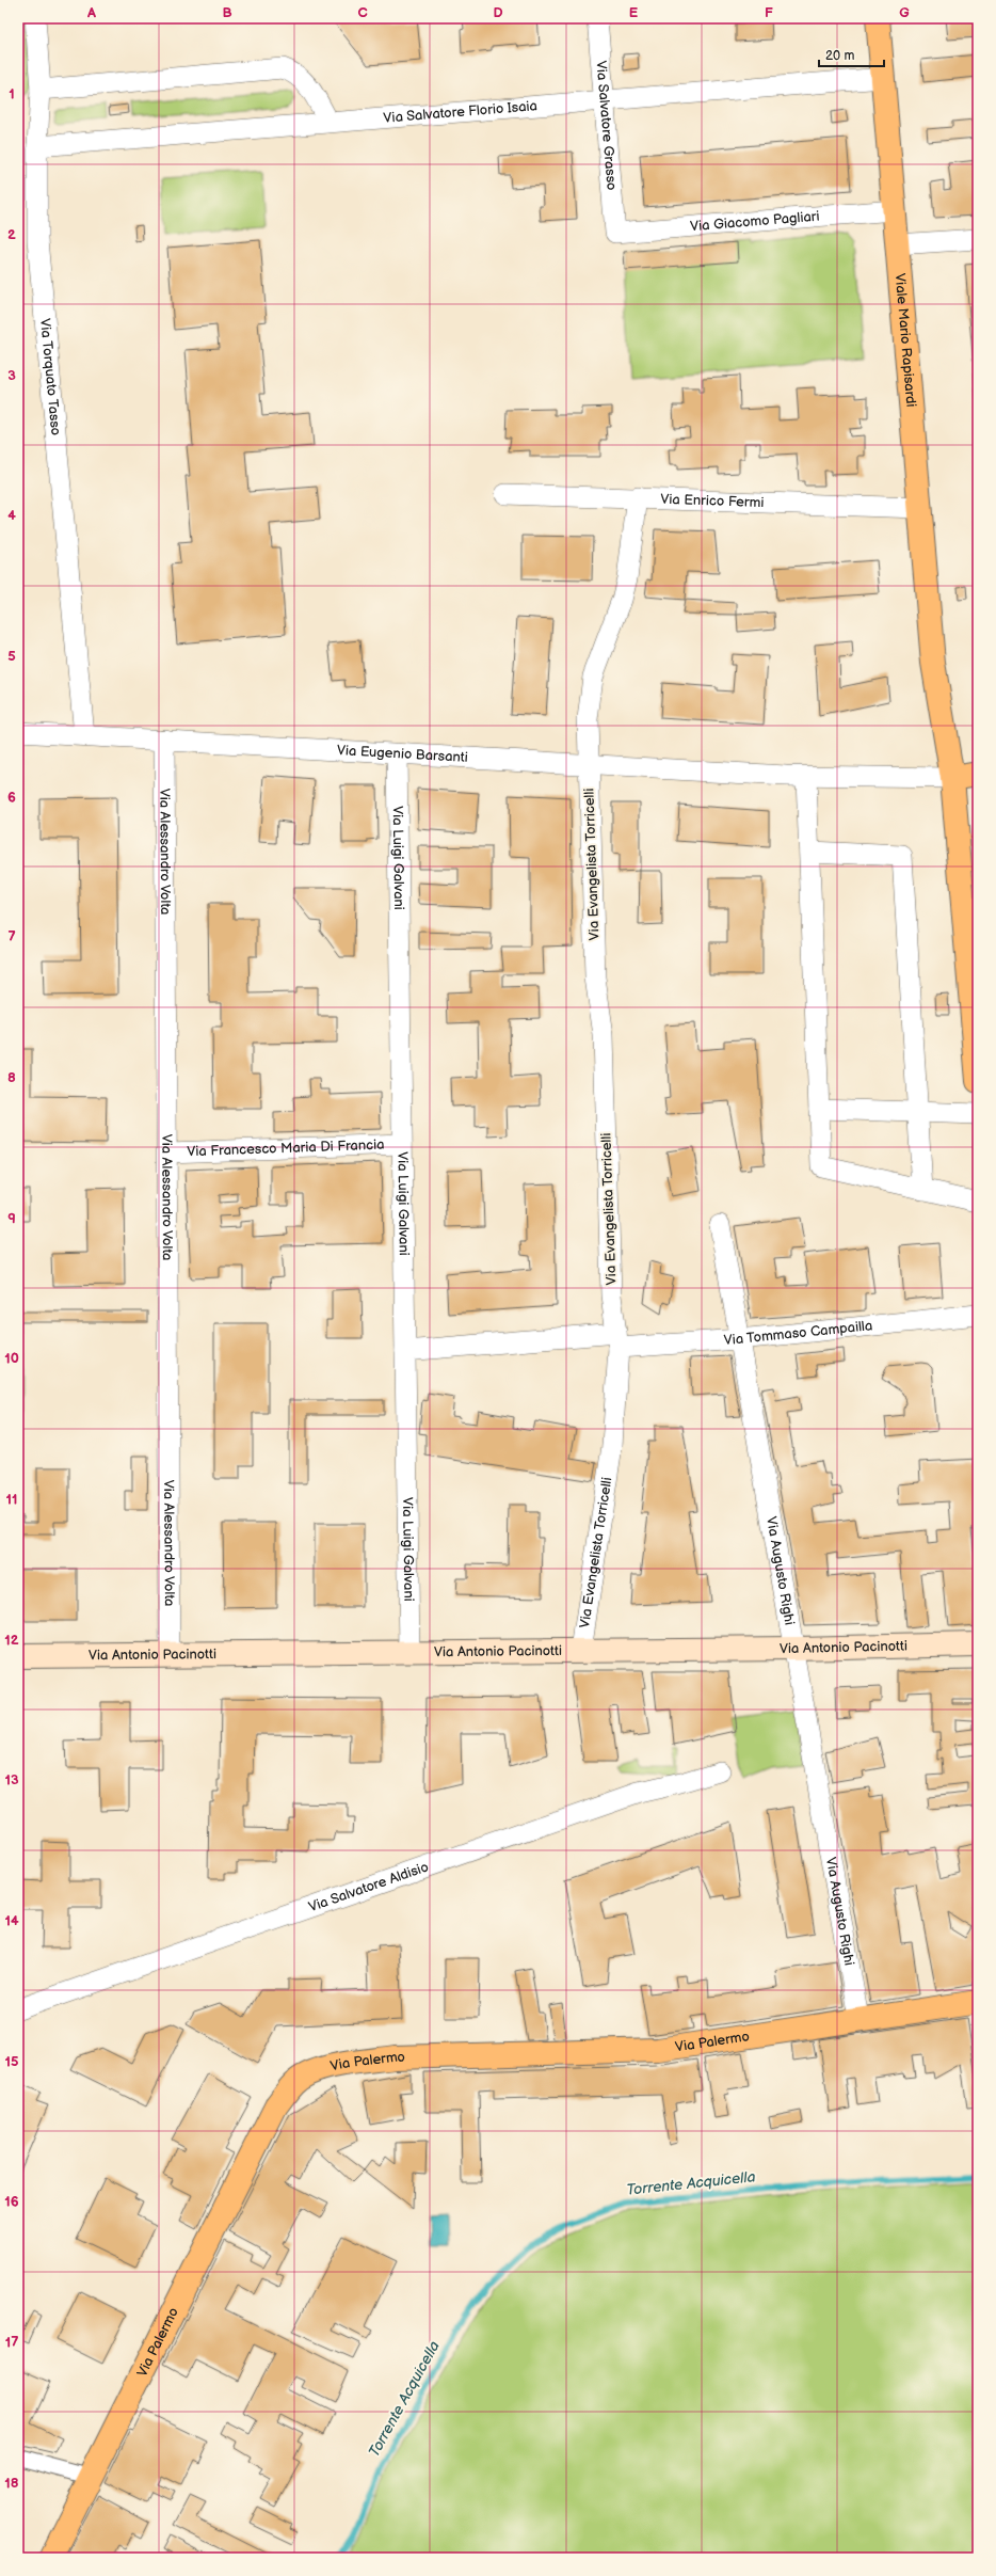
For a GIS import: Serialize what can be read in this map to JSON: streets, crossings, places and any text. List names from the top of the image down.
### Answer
{
  "streets": {
    "main road": ["Viale Mario Rapisardi", "Via Antonio Pacinotti", "Via Palermo"],
    "street": [
      "Via Salvatore Florio Isaia",
      "Via Salvatore Grasso",
      "Via Giacomo Pagliari",
      "Via Torquato Tasso",
      "Via Enrico Fermi",
      "Via Eugenio Barsanti",
      "Via Alessandro Volta",
      "Via Luigi Galvani",
      "Via Evangelista Torricelli",
      "Via Francesco Maria Di Francia",
      "Via Tommaso Campailla",
      "Via Augusto Righi",
      "Via Salvatore Aldisio"
    ]
  },
  "crossings": [
    ["Via Salvatore Florio Isaia", "Via Salvatore Grasso"],
    ["Via Salvatore Florio Isaia", "Viale Mario Rapisardi"],
    ["Via Salvatore Florio Isaia", "Via Torquato Tasso"],
    ["Via Salvatore Grasso", "Via Giacomo Pagliari"],
    ["Via Giacomo Pagliari", "Viale Mario Rapisardi"],
    ["Viale Mario Rapisardi", "Via Enrico Fermi"],
    ["Viale Mario Rapisardi", "Via Eugenio Barsanti"],
    ["Via Torquato Tasso", "Via Eugenio Barsanti"],
    ["Via Enrico Fermi", "Via Evangelista Torricelli"],
    ["Via Eugenio Barsanti", "Via Alessandro Volta"],
    ["Via Eugenio Barsanti", "Via Luigi Galvani"],
    ["Via Eugenio Barsanti", "Via Evangelista Torricelli"],
    ["Via Alessandro Volta", "Via Francesco Maria Di Francia"],
    ["Via Alessandro Volta", "Via Antonio Pacinotti"],
    ["Via Luigi Galvani", "Via Francesco Maria Di Francia"],
    ["Via Luigi Galvani", "Via Tommaso Campailla"],
    ["Via Luigi Galvani", "Via Antonio Pacinotti"],
    ["Via Evangelista Torricelli", "Via Tommaso Campailla"],
    ["Via Evangelista Torricelli", "Via Antonio Pacinotti"],
    ["Via Tommaso Campailla", "Via Augusto Righi"],
    ["Via Augusto Righi", "Via Antonio Pacinotti"],
    ["Via Augusto Righi", "Via Palermo"]
  ],
  "water": ["Torrente Acquicella"],
  "scale_bar": "20 m",
  "grid": {
    "columns": [
      "A",
      "B",
      "C",
      "D",
      "E",
      "F",
      "G"
    ],
    "rows": [
      "1",
      "2",
      "3",
      "4",
      "5",
      "6",
      "7",
      "8",
      "9",
      "10",
      "11",
      "12",
      "13",
      "14",
      "15",
      "16",
      "17",
      "18"
    ]
  }
}
